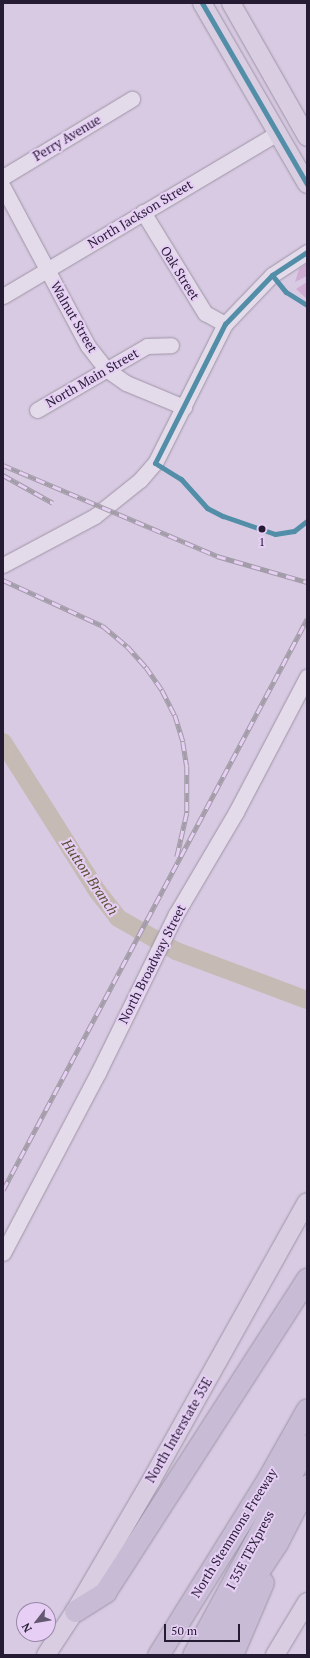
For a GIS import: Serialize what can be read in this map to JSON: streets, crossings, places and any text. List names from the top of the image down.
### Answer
{
  "streets": {
    "highway": ["North Stemmons Freeway", "I 35E TEXpress"],
    "main road": ["North Interstate 35E"],
    "street": [
      "Perry Avenue",
      "North Jackson Street",
      "Oak Street",
      "Walnut Street",
      "North Main Street",
      "North Broadway Street"
    ]
  },
  "crossings": [
    ["North Jackson Street", "Oak Street"],
    ["North Jackson Street", "Walnut Street"],
    ["Walnut Street", "North Main Street"]
  ],
  "water": ["Hutton Branch"],
  "places": ["1"],
  "scale_bar": "50 m",
  "north": "bottom left"
}
